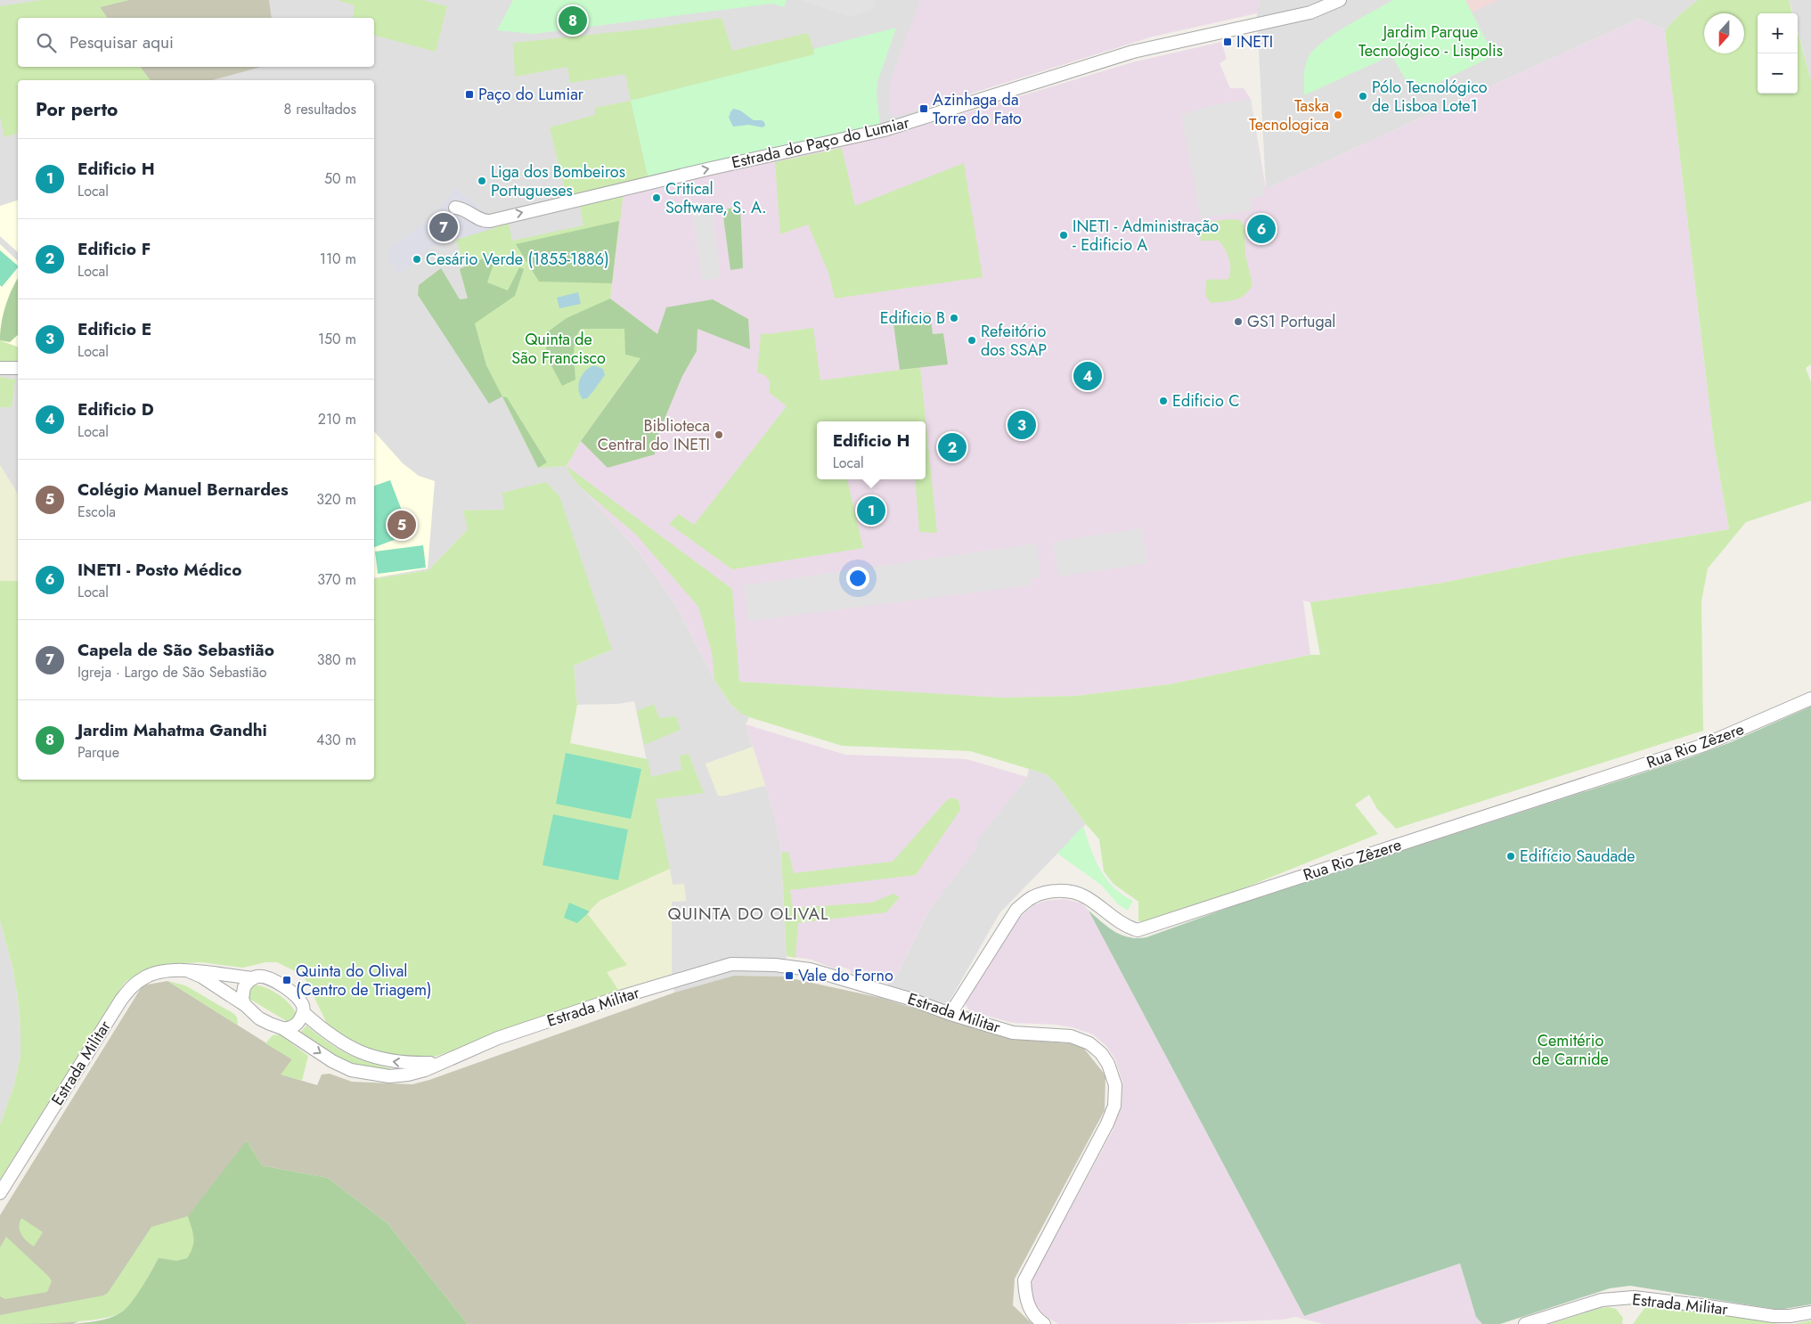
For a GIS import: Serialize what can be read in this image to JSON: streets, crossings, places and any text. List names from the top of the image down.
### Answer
{
  "streets": {
    "street": ["Estrada do Paço do Lumiar", "Rua Rio Zêzere", "Estrada Militar"]
  },
  "crossings": [
    ["Rua Rio Zêzere", "Estrada Militar"]
  ],
  "one_way": ["Estrada do Paço do Lumiar"],
  "districts": ["QUINTA DO OLIVAL"],
  "parks": ["Jardim Parque Tecnológico - Lispolis", "Quinta de São Francisco", "Cemitério de Carnide"],
  "places": {
    "transit": [
      "INETI",
      "Paço do Lumiar",
      "Azinhaga da Torre do Fato",
      "Vale do Forno",
      "Quinta do Olival (Centro de Triagem)"
    ],
    "other": [
      "Pólo Tecnológico de Lisboa Lote1",
      "Taska Tecnologica",
      "Liga dos Bombeiros Portugueses",
      "Critical Software, S. A.",
      "INETI - Administração - Edificio A",
      "Cesário Verde (1855-1886)",
      "Edificio B",
      "GS1 Portugal",
      "Refeitório dos SSAP",
      "Edificio C",
      "Biblioteca Central do INETI",
      "Edifício Saudade"
    ]
  },
  "north": "bottom",
  "page": {
    "pins": [
      "8",
      "7",
      "6",
      "4",
      "3",
      "2",
      "1",
      "5"
    ],
    "map_buttons": ["+", "−"],
    "search": "Pesquisar aqui",
    "heading": ["Por perto", "8 resultados"],
    "list": [
      {
        "mark": "1",
        "name": "Edificio H",
        "note": "Local",
        "value": "50 m"
      },
      {
        "mark": "2",
        "name": "Edificio F",
        "note": "Local",
        "value": "110 m"
      },
      {
        "mark": "3",
        "name": "Edificio E",
        "note": "Local",
        "value": "150 m"
      },
      {
        "mark": "4",
        "name": "Edificio D",
        "note": "Local",
        "value": "210 m"
      },
      {
        "mark": "5",
        "name": "Colégio Manuel Bernardes",
        "note": "Escola",
        "value": "320 m"
      },
      {
        "mark": "6",
        "name": "INETI - Posto Médico",
        "note": "Local",
        "value": "370 m"
      },
      {
        "mark": "7",
        "name": "Capela de São Sebastião",
        "note": "Igreja · Largo de São Sebastião",
        "value": "380 m"
      },
      {
        "mark": "8",
        "name": "Jardim Mahatma Gandhi",
        "note": "Parque",
        "value": "430 m"
      }
    ],
    "popup": ["Edificio H", "Local"]
  }
}
